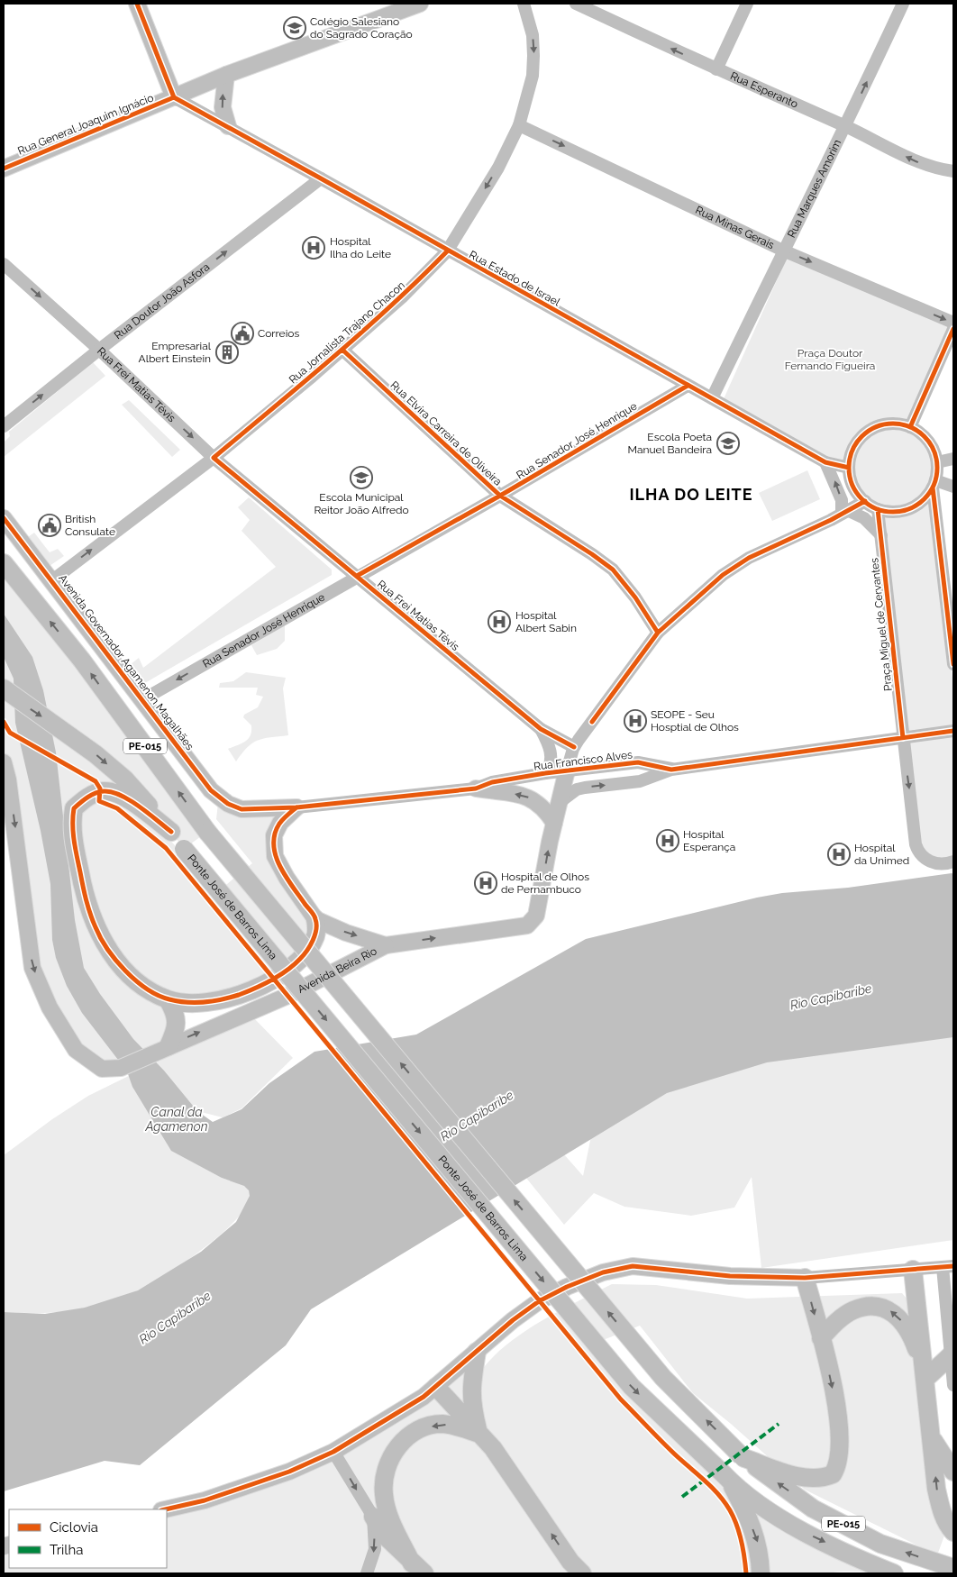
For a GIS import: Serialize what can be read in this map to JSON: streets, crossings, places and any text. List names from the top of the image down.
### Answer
{
  "streets": {
    "highway": ["PE-015", "Ponte José de Barros Lima"],
    "main road": [
      "Rua General Joaquim Ignácio",
      "Avenida Governador Agamenon Magalhães",
      "Rua Francisco Alves",
      "Avenida Beira Rio"
    ],
    "street": [
      "Rua Esperanto",
      "Rua Marques Amorim",
      "Rua Minas Gerais",
      "Rua Estado de Israel",
      "Rua Doutor João Asfora",
      "Rua Jornalista Trajano Chacon",
      "Rua Frei Matias Tévis",
      "Rua Elvira Carreira de Oliveira",
      "Rua Senador José Henrique",
      "Praça Miguel de Cervantes"
    ]
  },
  "crossings": [
    ["Rua Esperanto", "Rua Marques Amorim"],
    ["Rua General Joaquim Ignácio", "Rua Estado de Israel"],
    ["Rua Marques Amorim", "Rua Minas Gerais"],
    ["Rua Marques Amorim", "Rua Estado de Israel"],
    ["Rua Minas Gerais", "Rua Jornalista Trajano Chacon"],
    ["Rua Estado de Israel", "Rua Doutor João Asfora"],
    ["Rua Estado de Israel", "Rua Jornalista Trajano Chacon"],
    ["Rua Estado de Israel", "Rua Senador José Henrique"],
    ["Rua Estado de Israel", "Praça Miguel de Cervantes"],
    ["Rua Doutor João Asfora", "Rua Frei Matias Tévis"],
    ["Rua Jornalista Trajano Chacon", "Rua Frei Matias Tévis"],
    ["Rua Jornalista Trajano Chacon", "Rua Elvira Carreira de Oliveira"],
    ["Rua Jornalista Trajano Chacon", "Avenida Governador Agamenon Magalhães"],
    ["Rua Frei Matias Tévis", "Rua Senador José Henrique"],
    ["Rua Frei Matias Tévis", "Rua Francisco Alves"],
    ["Rua Elvira Carreira de Oliveira", "Rua Senador José Henrique"],
    ["Rua Senador José Henrique", "Avenida Governador Agamenon Magalhães"],
    ["Praça Miguel de Cervantes", "Rua Francisco Alves"],
    ["Avenida Governador Agamenon Magalhães", "Rua Francisco Alves"],
    ["PE-015", "Ponte José de Barros Lima"]
  ],
  "one_way": [
    "Rua Esperanto",
    "Rua Minas Gerais",
    "Rua Doutor João Asfora",
    "Rua Frei Matias Tévis",
    "Rua Senador José Henrique"
  ],
  "districts": ["ILHA DO LEITE"],
  "water": ["Rio Capibaribe", "Canal da Agamenon"],
  "parks": ["Praça Doutor Fernando Figueira"],
  "places": {
    "school or university": ["Colégio Salesiano do Sagrado Coração", "Escola Poeta Manuel Bandeira", "Escola Municipal Reitor João Alfredo"],
    "hospital": [
      "Hospital Ilha do Leite",
      "Hospital Albert Sabin",
      "SEOPE - Seu Hosptial de Olhos",
      "Hospital Esperança",
      "Hospital da Unimed",
      "Hospital de Olhos de Pernambuco"
    ],
    "public building": ["Correios", "British Consulate"],
    "building": ["Empresarial Albert Einstein"]
  },
  "legend": ["Ciclovia", "Trilha"]
}
